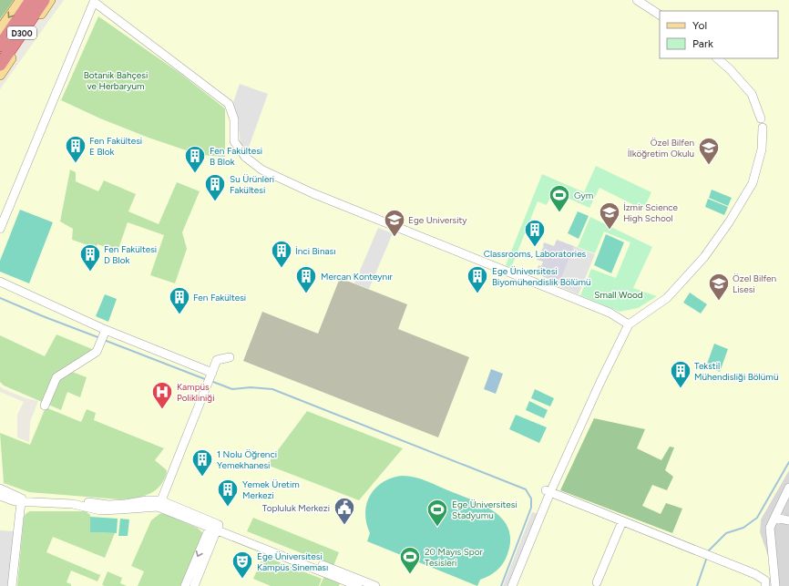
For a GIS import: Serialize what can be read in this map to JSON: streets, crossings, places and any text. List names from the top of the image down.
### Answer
{
  "streets": {
    "highway": ["D300"]
  },
  "parks": ["Botanik Bahçesi ve Herbaryum", "Small Wood"],
  "places": {
    "building": [
      "Fen Fakültesi E Blok",
      "Fen Fakültesi B Blok",
      "Su Ürünleri Fakültesi",
      "Classrooms, Laboratories",
      "İnci Binası",
      "Fen Fakültesi D Blok",
      "Mercan Konteynır",
      "Ege Üniversitesi Biyomühendislik Bölümü",
      "Fen Fakültesi",
      "Tekstil Mühendisliği Bölümü",
      "1 Nolu Öğrenci Yemekhanesi",
      "Yemek Üretim Merkezi"
    ],
    "school or university": [
      "Özel Bilfen İlköğretim Okulu",
      "İzmir Science High School",
      "Ege University",
      "Özel Bilfen Lisesi"
    ],
    "sports": ["Gym", "Ege Üniversitesi Stadyumu", "20 Mayıs Spor Tesisleri"],
    "hospital": ["Kampüs Polikliniği"],
    "public building": ["Topluluk Merkezi"],
    "theatre": ["Ege Üniversitesi Kampüs Sineması"]
  },
  "legend": ["Yol", "Park"]
}
